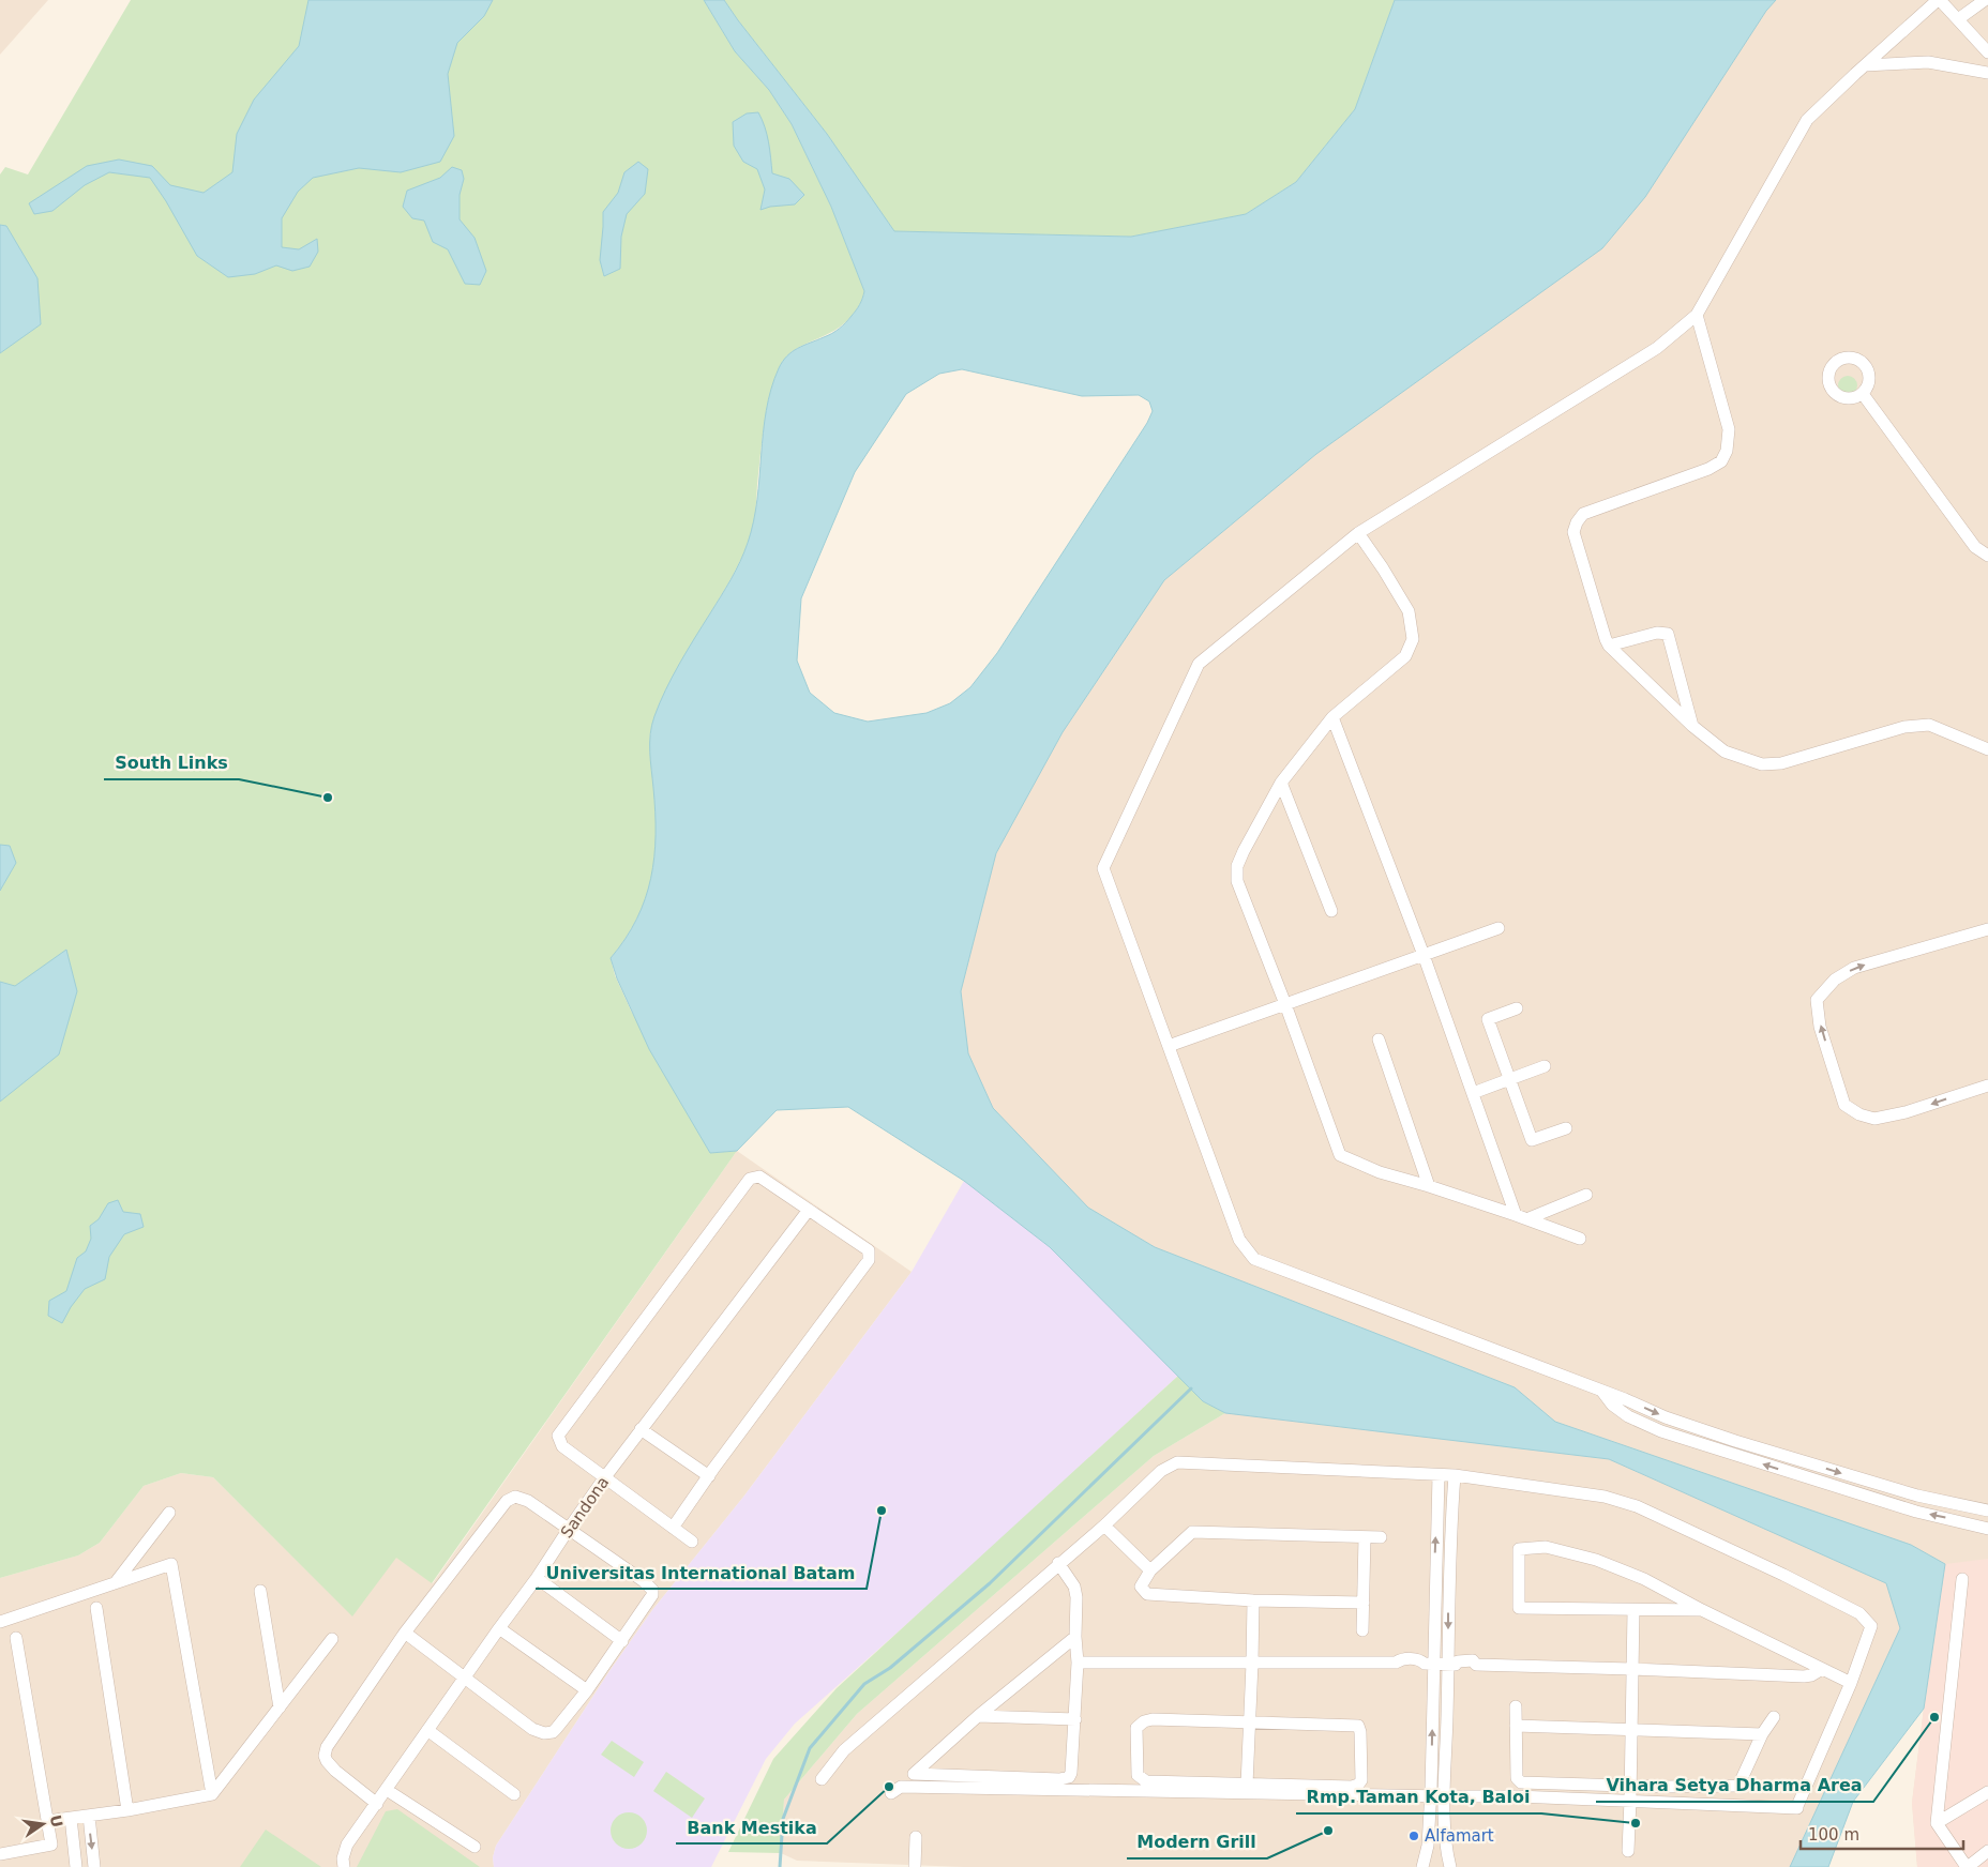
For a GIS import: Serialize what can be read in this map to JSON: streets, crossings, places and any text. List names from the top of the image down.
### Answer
{
  "streets": {
    "street": ["Sandona"]
  },
  "places": [
    "South Links",
    "Universitas International Batam",
    "Vihara Setya Dharma Area",
    "Bank Mestika",
    "Rmp.Taman Kota, Baloi",
    "Modern Grill",
    "Alfamart"
  ],
  "scale_bar": "100 m",
  "north": "right"
}
